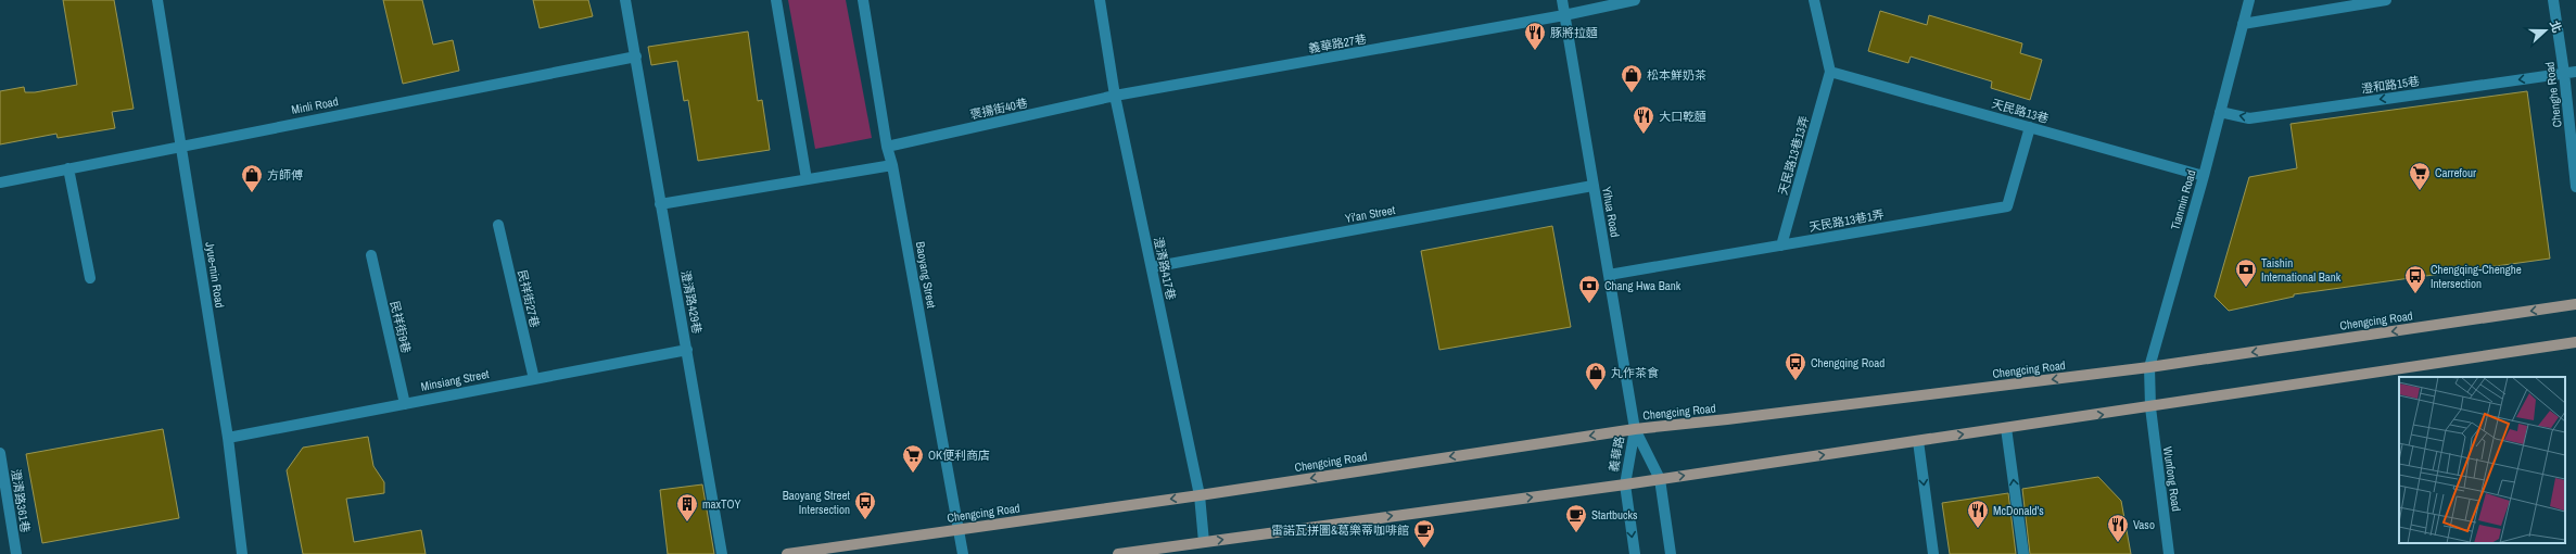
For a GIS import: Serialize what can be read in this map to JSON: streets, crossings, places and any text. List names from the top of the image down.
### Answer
{
  "streets": {
    "main road": ["Chengcing Road"],
    "street": [
      "義華路27巷",
      "澄和路15巷",
      "Chenghe Road",
      "Minli Road",
      "褒揚街40巷",
      "天民路13巷",
      "天民路13巷13弄",
      "Tianmin Road",
      "Yihua Road",
      "Yi'an Street",
      "天民路13巷1弄",
      "澄清路417巷",
      "Jyue-min Road",
      "Baoyang Street",
      "民祥街27巷",
      "澄清路429巷",
      "民祥街9巷",
      "Minsiang Street",
      "義華路",
      "Wunfong Road",
      "澄清路361巷"
    ]
  },
  "crossings": [
    ["義華路27巷", "褒揚街40巷"],
    ["義華路27巷", "Yihua Road"],
    ["義華路27巷", "澄清路417巷"],
    ["澄和路15巷", "Chenghe Road"],
    ["澄和路15巷", "Tianmin Road"],
    ["Minli Road", "Jyue-min Road"],
    ["Minli Road", "澄清路429巷"],
    ["褒揚街40巷", "澄清路417巷"],
    ["褒揚街40巷", "Baoyang Street"],
    ["天民路13巷", "天民路13巷13弄"],
    ["天民路13巷", "Tianmin Road"],
    ["天民路13巷", "天民路13巷1弄"],
    ["天民路13巷13弄", "天民路13巷1弄"],
    ["Tianmin Road", "Chengcing Road"],
    ["Tianmin Road", "Wunfong Road"],
    ["Yihua Road", "Yi'an Street"],
    ["Yihua Road", "天民路13巷1弄"],
    ["Yihua Road", "Chengcing Road"],
    ["Yihua Road", "義華路"],
    ["Yi'an Street", "澄清路417巷"],
    ["澄清路417巷", "Chengcing Road"],
    ["Jyue-min Road", "Minsiang Street"],
    ["Baoyang Street", "Chengcing Road"],
    ["民祥街27巷", "Minsiang Street"],
    ["澄清路429巷", "Minsiang Street"],
    ["Chengcing Road", "義華路"],
    ["民祥街9巷", "Minsiang Street"]
  ],
  "places": {
    "restaurant": [
      "豚將拉麵",
      "大口乾麵",
      "McDonald's",
      "Vaso"
    ],
    "shop": ["松本鮮奶茶", "方師傅", "丸作茶食"],
    "supermarket": ["Carrefour", "OK便利商店"],
    "bank": ["Taishin International Bank", "Chang Hwa Bank"],
    "bus stop": ["Chengqing-Chenghe Intersection", "Chengqing Road", "Baoyang Street Intersection"],
    "building": ["maxTOY"],
    "cafe": ["Startbucks", "雷諾瓦拼圖&葛樂蒂咖啡館"]
  },
  "north": "right"
}
